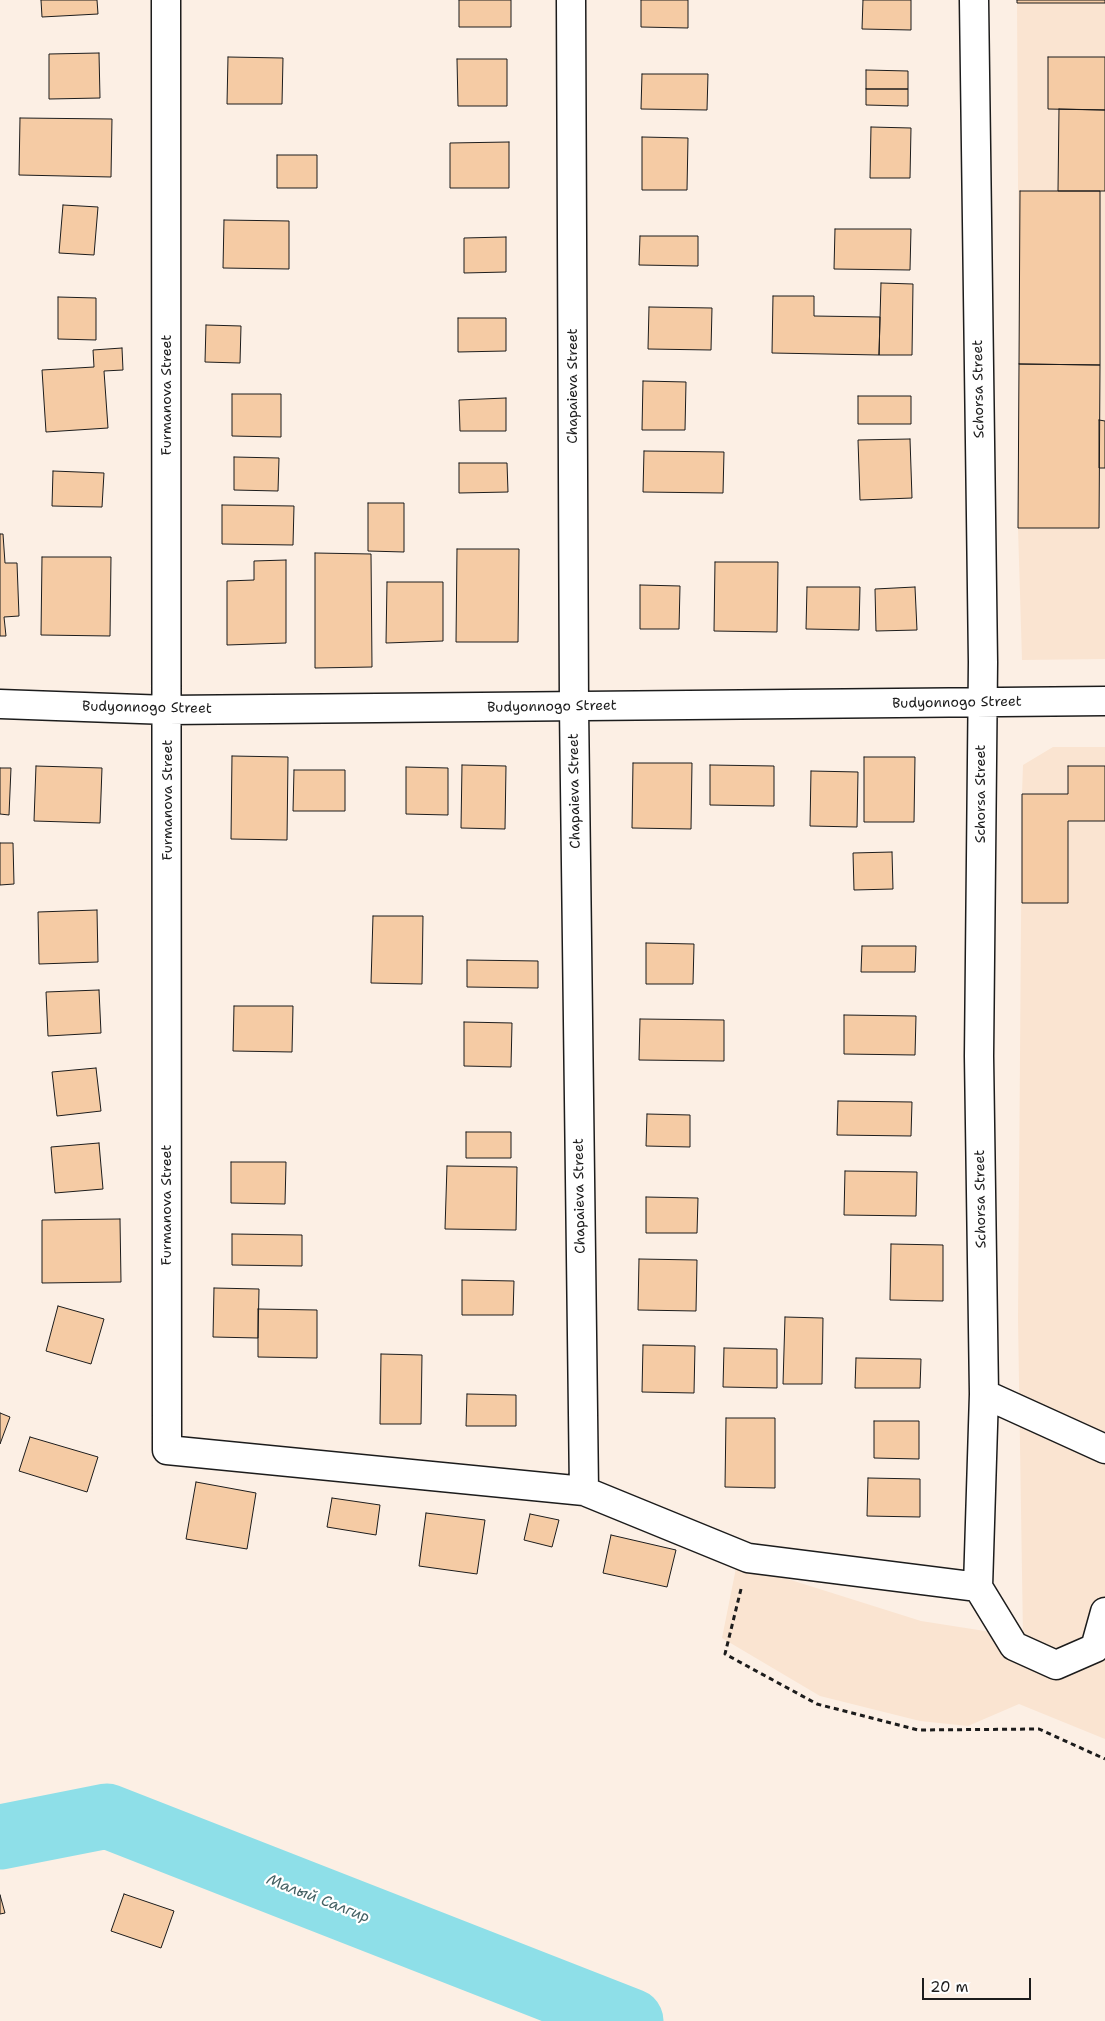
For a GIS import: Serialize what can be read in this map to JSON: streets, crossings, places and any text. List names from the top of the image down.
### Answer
{
  "streets": {
    "street": [
      "Chapaieva Street",
      "Schorsa Street",
      "Furmanova Street",
      "Budyonnogo Street"
    ]
  },
  "crossings": [
    ["Chapaieva Street", "Furmanova Street"],
    ["Chapaieva Street", "Budyonnogo Street"],
    ["Schorsa Street", "Budyonnogo Street"],
    ["Furmanova Street", "Budyonnogo Street"]
  ],
  "water": ["Малый Салгир"],
  "scale_bar": "20 m"
}
